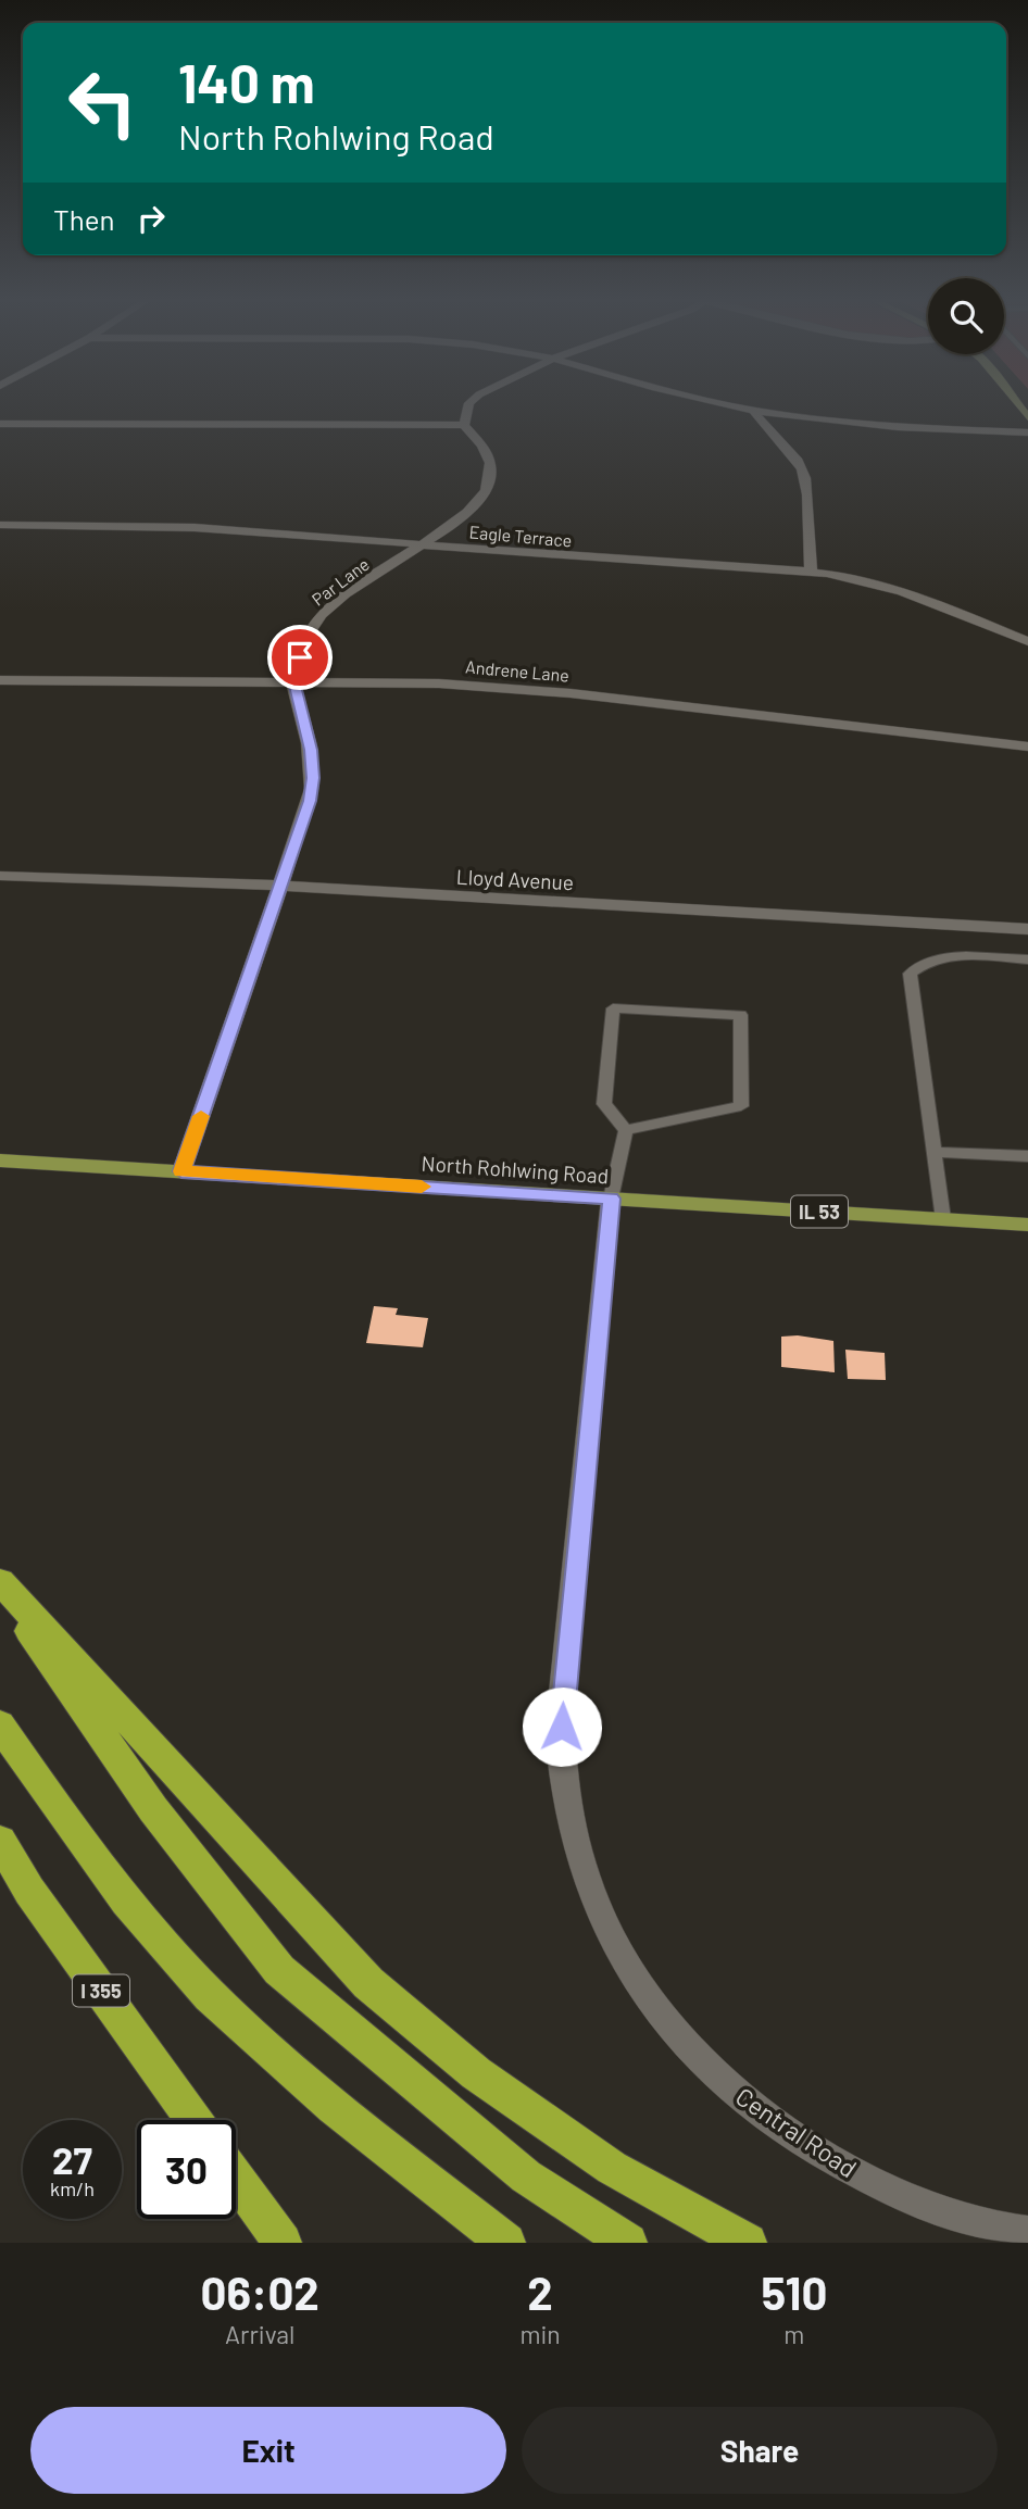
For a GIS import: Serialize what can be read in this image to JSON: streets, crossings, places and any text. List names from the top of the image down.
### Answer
{
  "streets": {
    "highway": ["I 355"],
    "main road": ["North Rohlwing Road", "IL 53"],
    "street": [
      "Eagle Terrace",
      "Par Lane",
      "Andrene Lane",
      "Lloyd Avenue",
      "Central Road"
    ]
  },
  "crossings": [
    ["Eagle Terrace", "Par Lane"],
    ["Par Lane", "Andrene Lane"],
    ["Par Lane", "Lloyd Avenue"],
    ["Par Lane", "North Rohlwing Road"],
    ["North Rohlwing Road", "Central Road"]
  ],
  "page": {
    "turn": ["140 m", "North Rohlwing Road"],
    "then": "Then",
    "speed": "27 km/h",
    "limit": "30",
    "eta": [
      "06:02",
      "Arrival",
      "2",
      "min",
      "510",
      "m"
    ],
    "buttons": ["Exit", "Share"]
  }
}
